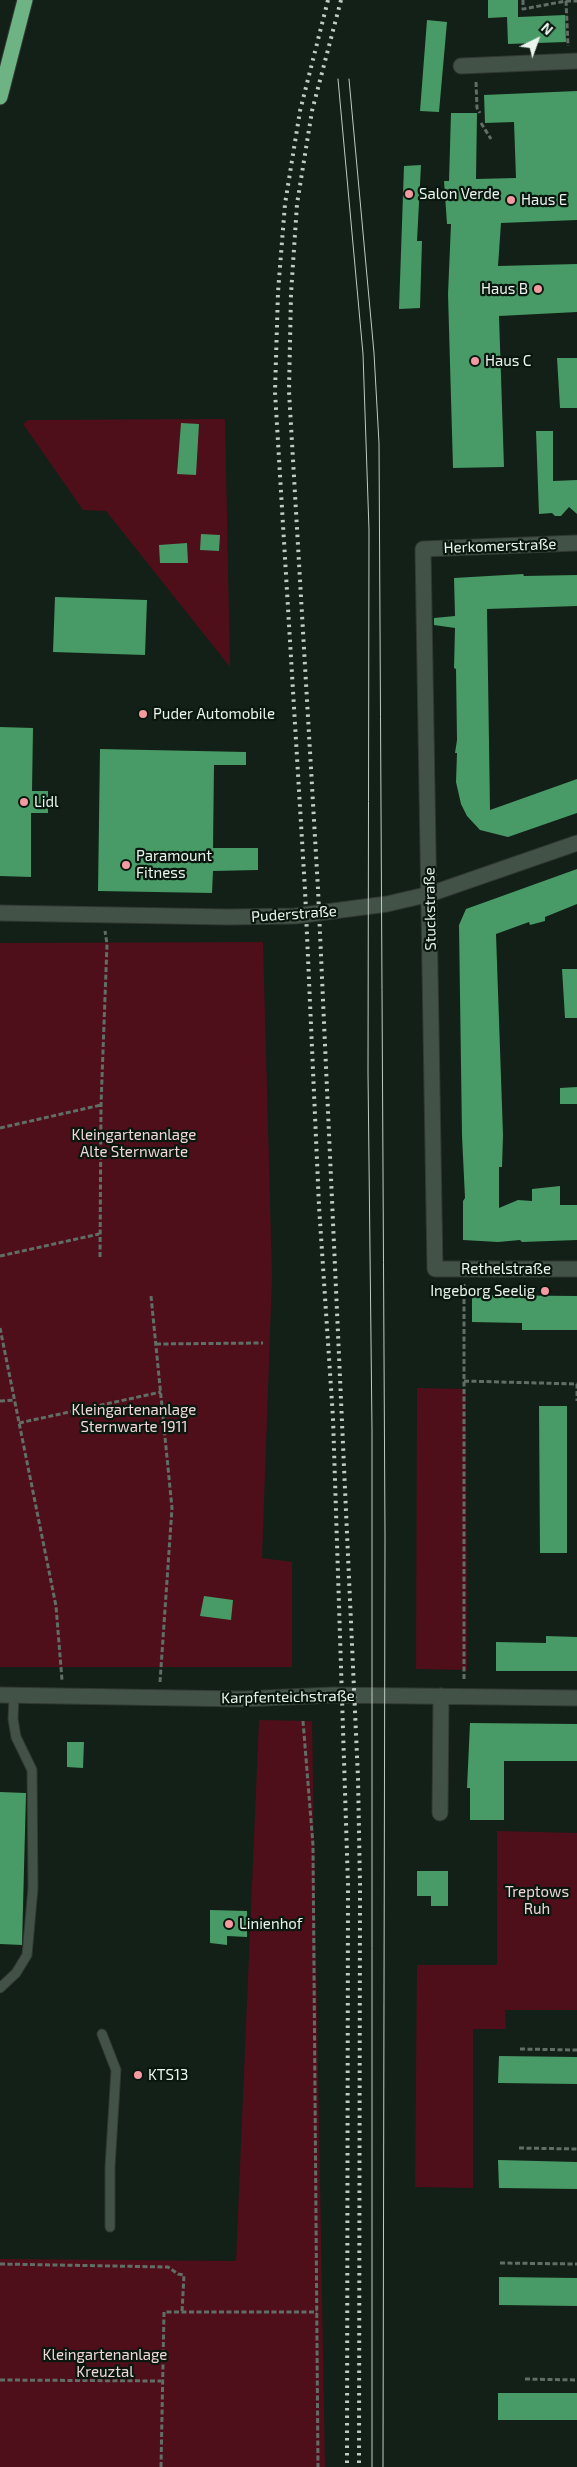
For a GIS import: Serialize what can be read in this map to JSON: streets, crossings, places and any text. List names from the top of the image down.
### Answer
{
  "streets": {
    "street": [
      "Herkomerstraße",
      "Stuckstraße",
      "Puderstraße",
      "Rethelstraße",
      "Karpfenteichstraße"
    ]
  },
  "crossings": [
    ["Herkomerstraße", "Stuckstraße"],
    ["Stuckstraße", "Puderstraße"],
    ["Stuckstraße", "Rethelstraße"]
  ],
  "parks": [
    "Kleingartenanlage Alte Sternwarte",
    "Kleingartenanlage Sternwarte 1911",
    "Treptows Ruh",
    "Kleingartenanlage Kreuztal"
  ],
  "places": [
    "Salon Verde",
    "Haus E",
    "Haus B",
    "Haus C",
    "Puder Automobile",
    "Lidl",
    "Paramount Fitness",
    "Ingeborg Seelig",
    "Linienhof",
    "KTS13"
  ],
  "north": "top right"
}
